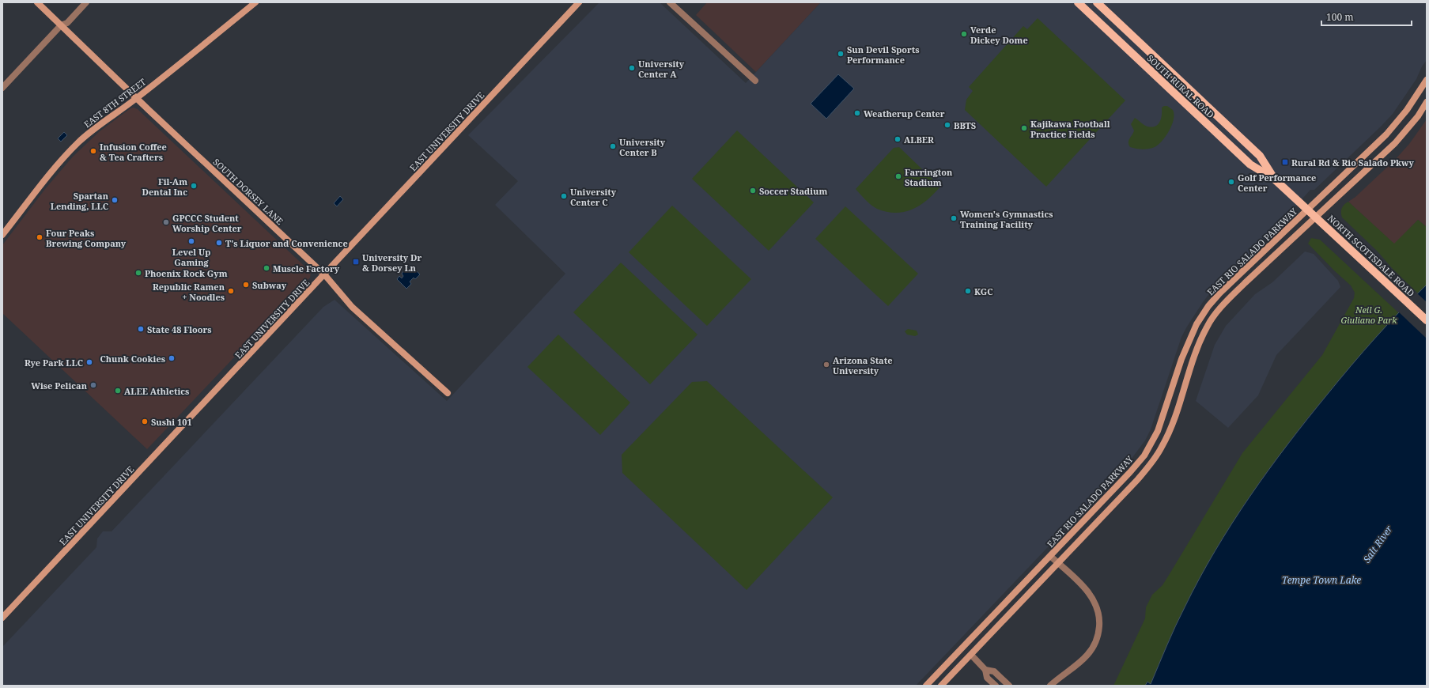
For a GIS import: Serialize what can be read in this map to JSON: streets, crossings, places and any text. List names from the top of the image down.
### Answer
{
  "streets": {
    "main road": [
      "SOUTH RURAL ROAD",
      "EAST 8TH STREET",
      "EAST UNIVERSITY DRIVE",
      "SOUTH DORSEY LANE",
      "EAST RIO SALADO PARKWAY",
      "NORTH SCOTTSDALE ROAD"
    ]
  },
  "crossings": [
    ["SOUTH RURAL ROAD", "EAST RIO SALADO PARKWAY"],
    ["SOUTH RURAL ROAD", "NORTH SCOTTSDALE ROAD"],
    ["EAST 8TH STREET", "SOUTH DORSEY LANE"],
    ["EAST UNIVERSITY DRIVE", "SOUTH DORSEY LANE"],
    ["EAST RIO SALADO PARKWAY", "NORTH SCOTTSDALE ROAD"]
  ],
  "water": ["Salt River", "Tempe Town Lake"],
  "parks": ["Neil G. Giuliano Park"],
  "places": {
    "other": [
      "Verde Dickey Dome",
      "Sun Devil Sports Performance",
      "University Center A",
      "Weatherup Center",
      "BBTS",
      "Kajikawa Football Practice Fields",
      "ALBER",
      "University Center B",
      "Infusion Coffee & Tea Crafters",
      "Farrington Stadium",
      "Golf Performance Center",
      "Fil-Am Dental Inc",
      "Soccer Stadium",
      "University Center C",
      "Spartan Lending, LLC",
      "Women's Gymnastics Training Facility",
      "GPCCC Student Worship Center",
      "Four Peaks Brewing Company",
      "Level Up Gaming",
      "T's Liquor and Convenience",
      "Muscle Factory",
      "Phoenix Rock Gym",
      "Subway",
      "Republic Ramen + Noodles",
      "KGC",
      "State 48 Floors",
      "Chunk Cookies",
      "Rye Park LLC",
      "Arizona State University",
      "Wise Pelican",
      "ALEE Athletics",
      "Sushi 101"
    ],
    "transit": ["Rural Rd & Rio Salado Pkwy", "University Dr & Dorsey Ln"]
  },
  "scale_bar": "100 m"
}
